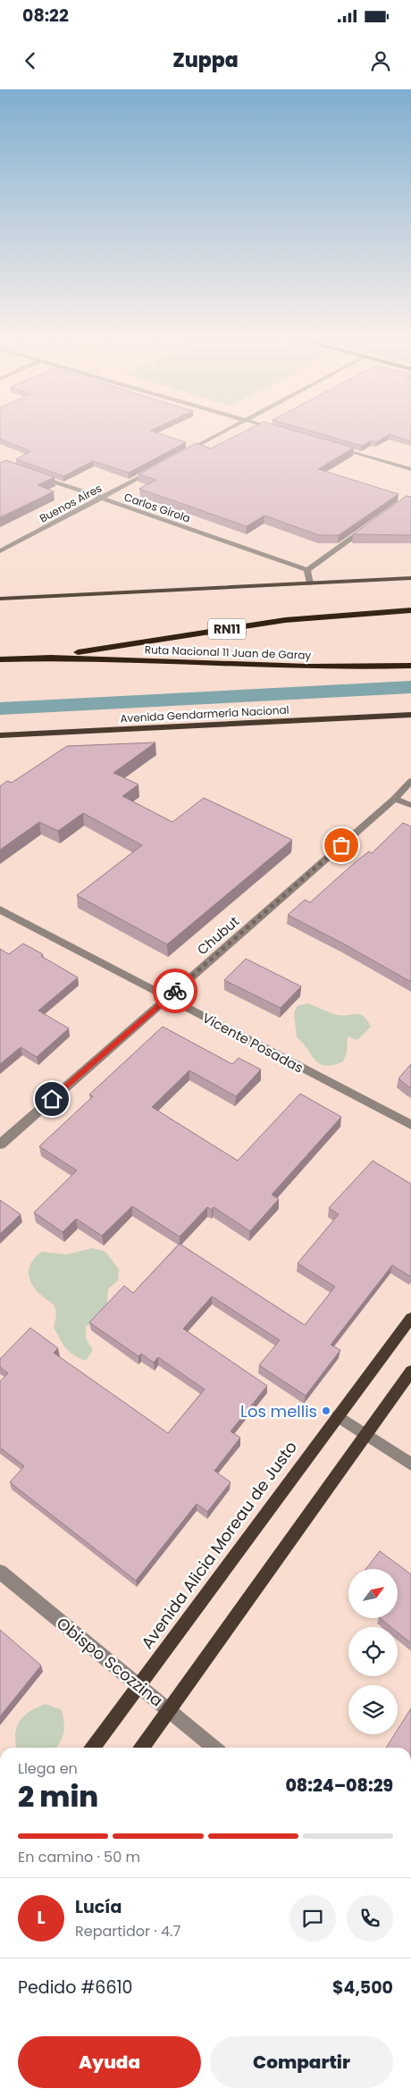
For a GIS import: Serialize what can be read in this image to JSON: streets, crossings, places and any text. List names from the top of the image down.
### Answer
{
  "streets": {
    "highway": ["RN11", "Ruta Nacional 11 Juan de Garay"],
    "main road": ["Avenida Gendarmería Nacional", "Avenida Alicia Moreau de Justo"],
    "street": [
      "Buenos Aires",
      "Carlos Girola",
      "Chubut",
      "Vicente Posadas",
      "Obispo Scozzina"
    ]
  },
  "crossings": [
    ["Buenos Aires", "Carlos Girola"],
    ["Chubut", "Vicente Posadas"],
    ["Avenida Alicia Moreau de Justo", "Obispo Scozzina"]
  ],
  "places": ["Los mellis"],
  "north": "top right",
  "page": {
    "status": "08:22",
    "header": "Zuppa",
    "heading": ["2 min", "Llega en", "08:24–08:29"],
    "panel": [
      "Lucía",
      "Repartidor · 4.7",
      "Pedido #6610",
      "$4,500"
    ],
    "bar": "En camino · 50 m",
    "round": "L",
    "buttons": ["Ayuda", "Compartir"]
  }
}
